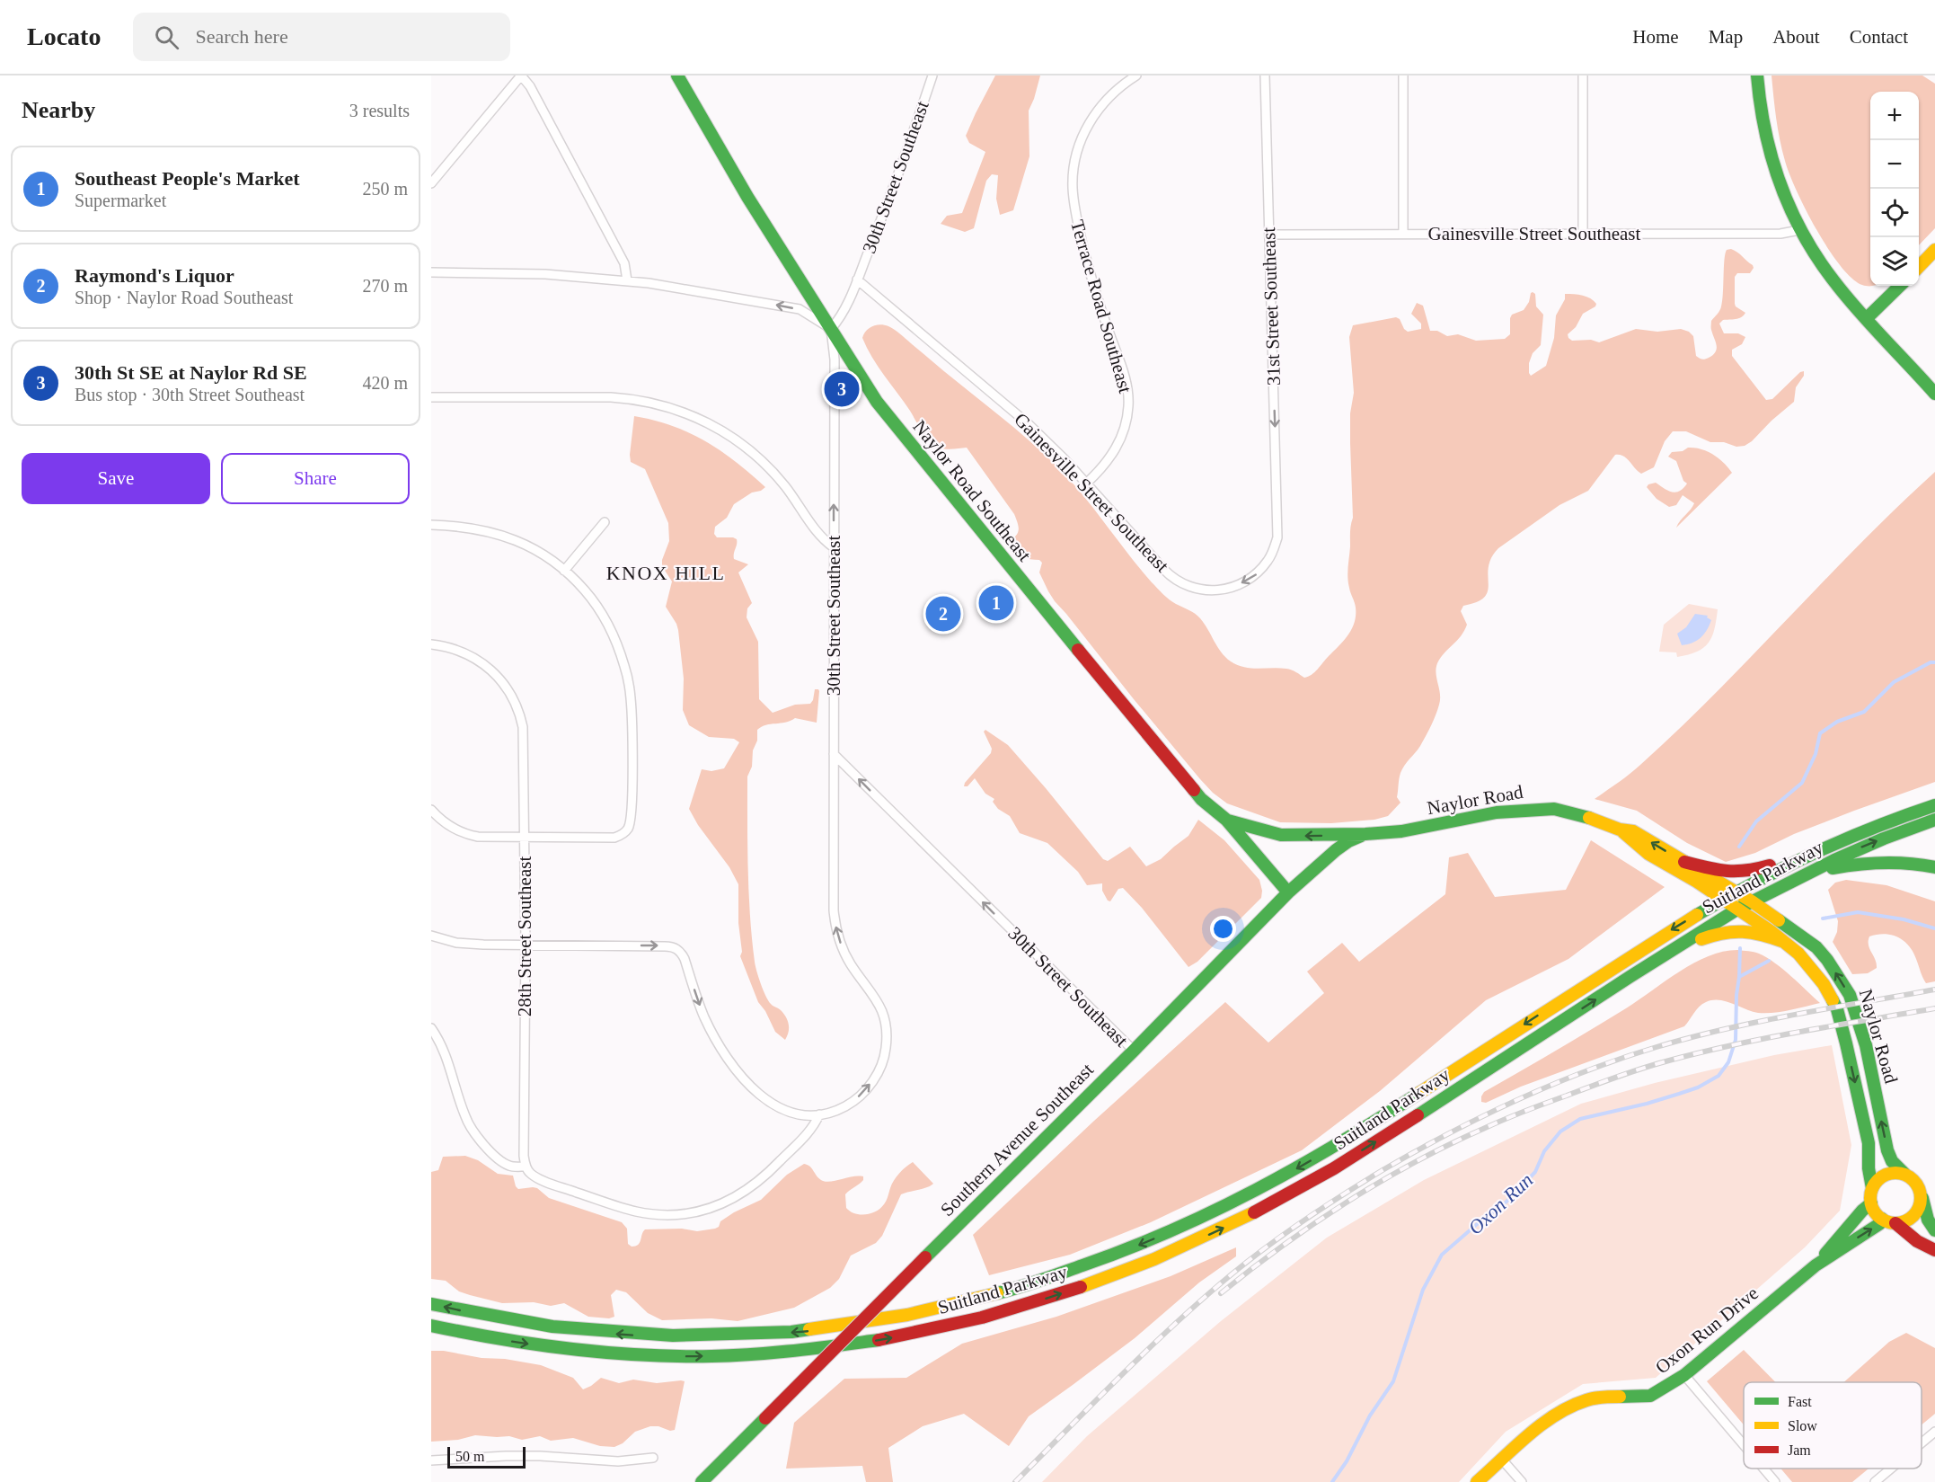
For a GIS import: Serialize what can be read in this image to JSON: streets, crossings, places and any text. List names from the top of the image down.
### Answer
{
  "streets": {
    "main road": [
      "Naylor Road Southeast",
      "Naylor Road",
      "Suitland Parkway",
      "Southern Avenue Southeast",
      "Oxon Run Drive"
    ],
    "street": [
      "30th Street Southeast",
      "Gainesville Street Southeast",
      "Terrace Road Southeast",
      "31st Street Southeast",
      "28th Street Southeast"
    ]
  },
  "crossings": [
    ["30th Street Southeast", "Gainesville Street Southeast"],
    ["30th Street Southeast", "Naylor Road Southeast"],
    ["30th Street Southeast", "Southern Avenue Southeast"],
    ["Gainesville Street Southeast", "Terrace Road Southeast"],
    ["Gainesville Street Southeast", "31st Street Southeast"],
    ["Naylor Road Southeast", "Naylor Road"],
    ["Naylor Road Southeast", "Southern Avenue Southeast"],
    ["Naylor Road", "Suitland Parkway"],
    ["Naylor Road", "Southern Avenue Southeast"],
    ["Naylor Road", "Oxon Run Drive"]
  ],
  "one_way": ["30th Street Southeast", "31st Street Southeast"],
  "districts": ["KNOX HILL"],
  "water": ["Oxon Run"],
  "legend": ["Fast", "Slow", "Jam"],
  "scale_bar": "50 m",
  "page": {
    "header": "Locato",
    "search": "Search here",
    "nav": [
      "Home",
      "Map",
      "About",
      "Contact"
    ],
    "heading": ["Nearby", "3 results"],
    "map_buttons": ["+", "−"],
    "list": [
      {
        "mark": "1",
        "name": "Southeast People's Market",
        "note": "Supermarket",
        "value": "250 m"
      },
      {
        "mark": "2",
        "name": "Raymond's Liquor",
        "note": "Shop · Naylor Road Southeast",
        "value": "270 m"
      },
      {
        "mark": "3",
        "name": "30th St SE at Naylor Rd SE",
        "note": "Bus stop · 30th Street Southeast",
        "value": "420 m"
      }
    ],
    "pins": ["3", "1", "2"],
    "buttons": ["Save", "Share"],
    "scale": "50 m"
  }
}
